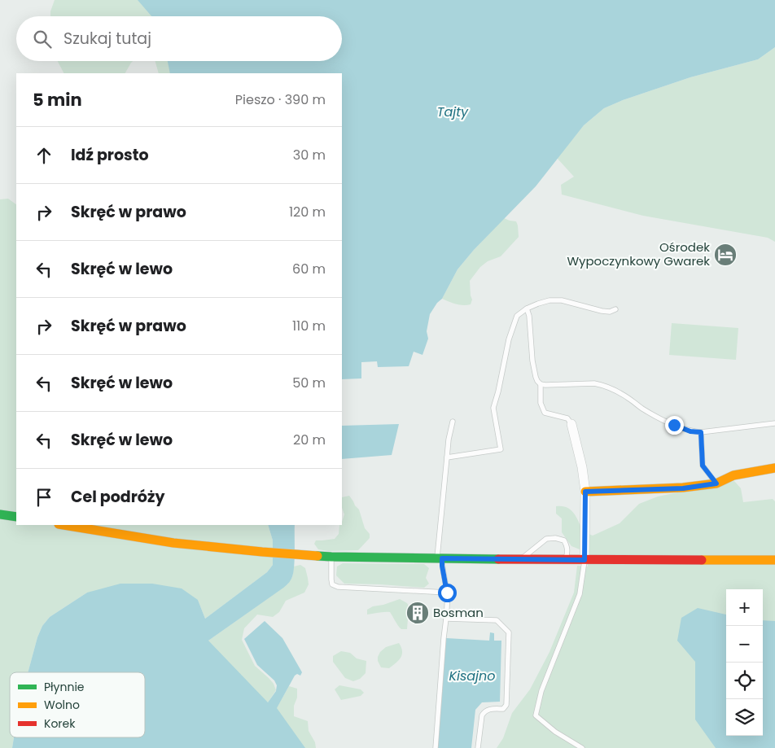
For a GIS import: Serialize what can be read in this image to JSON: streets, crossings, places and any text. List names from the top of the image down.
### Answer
{
  "water": ["Tajty", "Kisajno"],
  "places": {
    "hotel": ["Ośrodek Wypoczynkowy Gwarek"],
    "building": ["Bosman"]
  },
  "legend": ["Płynnie", "Wolno", "Korek"],
  "page": {
    "search": "Szukaj tutaj",
    "heading": ["5 min", "Pieszo · 390 m"],
    "list": [
      ["Idź prosto", "30 m"],
      ["Skręć w prawo", "120 m"],
      ["Skręć w lewo", "60 m"],
      ["Skręć w prawo", "110 m"],
      ["Skręć w lewo", "50 m"],
      ["Skręć w lewo", "20 m"],
      "Cel podróży"
    ],
    "map_buttons": ["+", "−"]
  }
}
